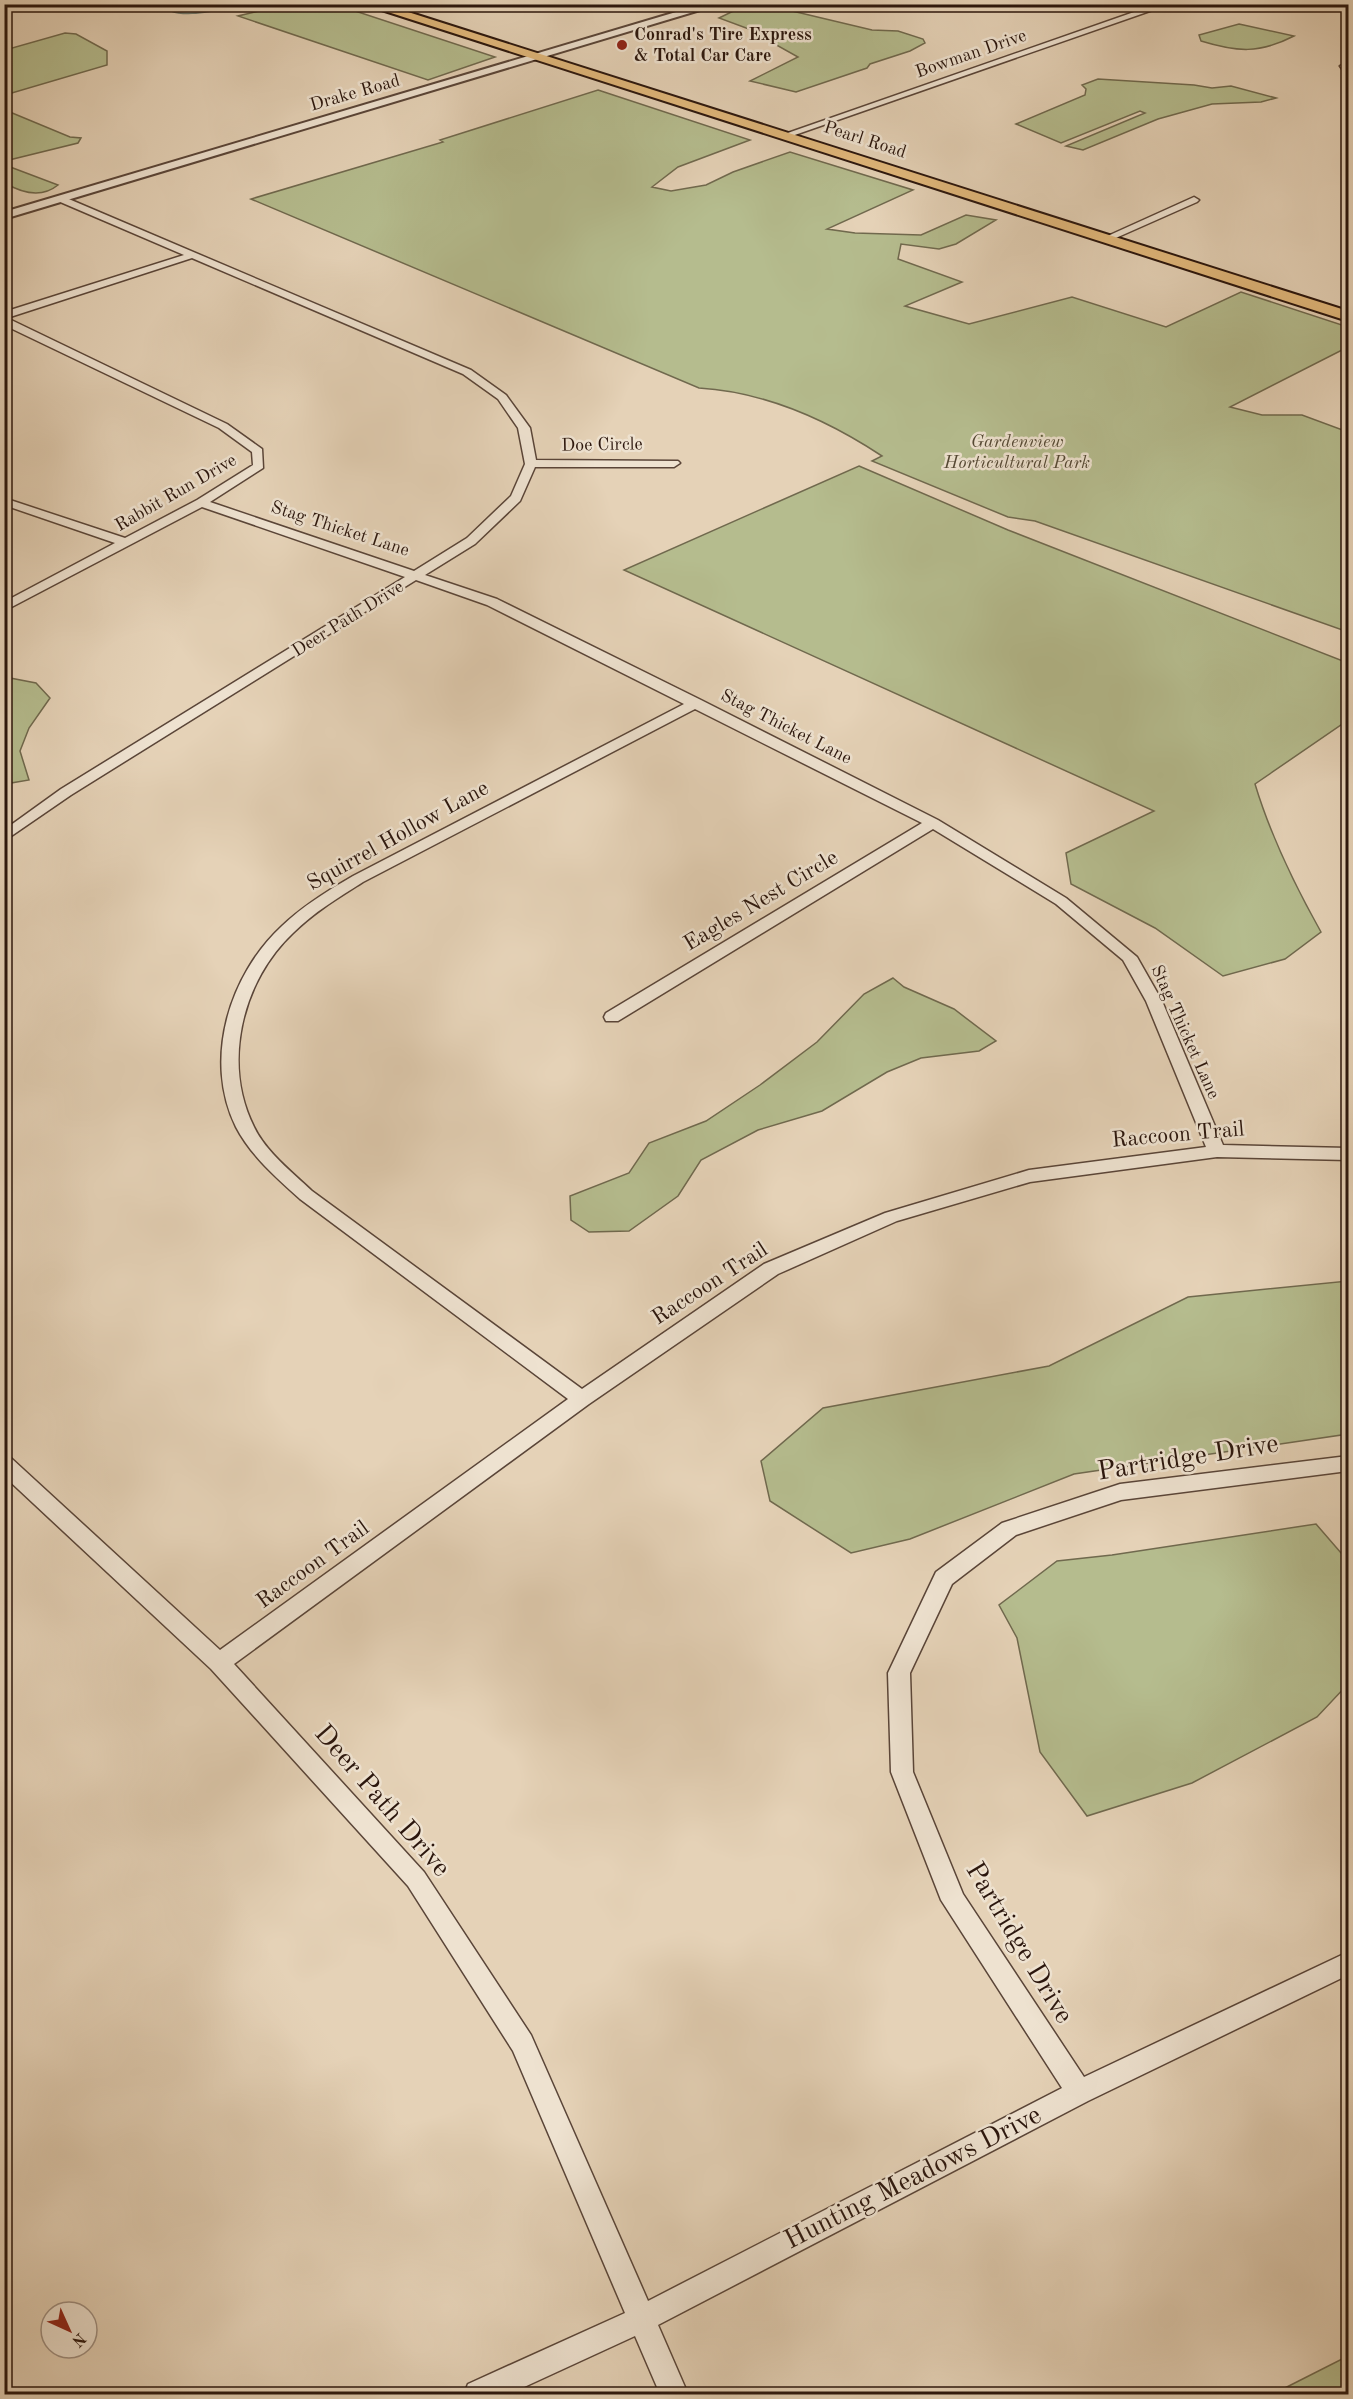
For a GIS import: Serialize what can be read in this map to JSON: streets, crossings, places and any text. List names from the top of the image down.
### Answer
{
  "streets": {
    "main road": ["Pearl Road"],
    "street": [
      "Bowman Drive",
      "Drake Road",
      "Doe Circle",
      "Rabbit Run Drive",
      "Stag Thicket Lane",
      "Deer Path Drive",
      "Squirrel Hollow Lane",
      "Eagles Nest Circle",
      "Raccoon Trail",
      "Partridge Drive",
      "Hunting Meadows Drive"
    ]
  },
  "crossings": [
    ["Bowman Drive", "Pearl Road"],
    ["Drake Road", "Pearl Road"],
    ["Doe Circle", "Deer Path Drive"],
    ["Rabbit Run Drive", "Stag Thicket Lane"],
    ["Stag Thicket Lane", "Deer Path Drive"],
    ["Stag Thicket Lane", "Squirrel Hollow Lane"],
    ["Stag Thicket Lane", "Eagles Nest Circle"],
    ["Stag Thicket Lane", "Raccoon Trail"],
    ["Deer Path Drive", "Raccoon Trail"],
    ["Deer Path Drive", "Hunting Meadows Drive"],
    ["Squirrel Hollow Lane", "Raccoon Trail"],
    ["Partridge Drive", "Hunting Meadows Drive"]
  ],
  "parks": ["Gardenview Horticultural Park"],
  "places": ["Conrad's Tire Express & Total Car Care"],
  "north": "bottom right"
}
